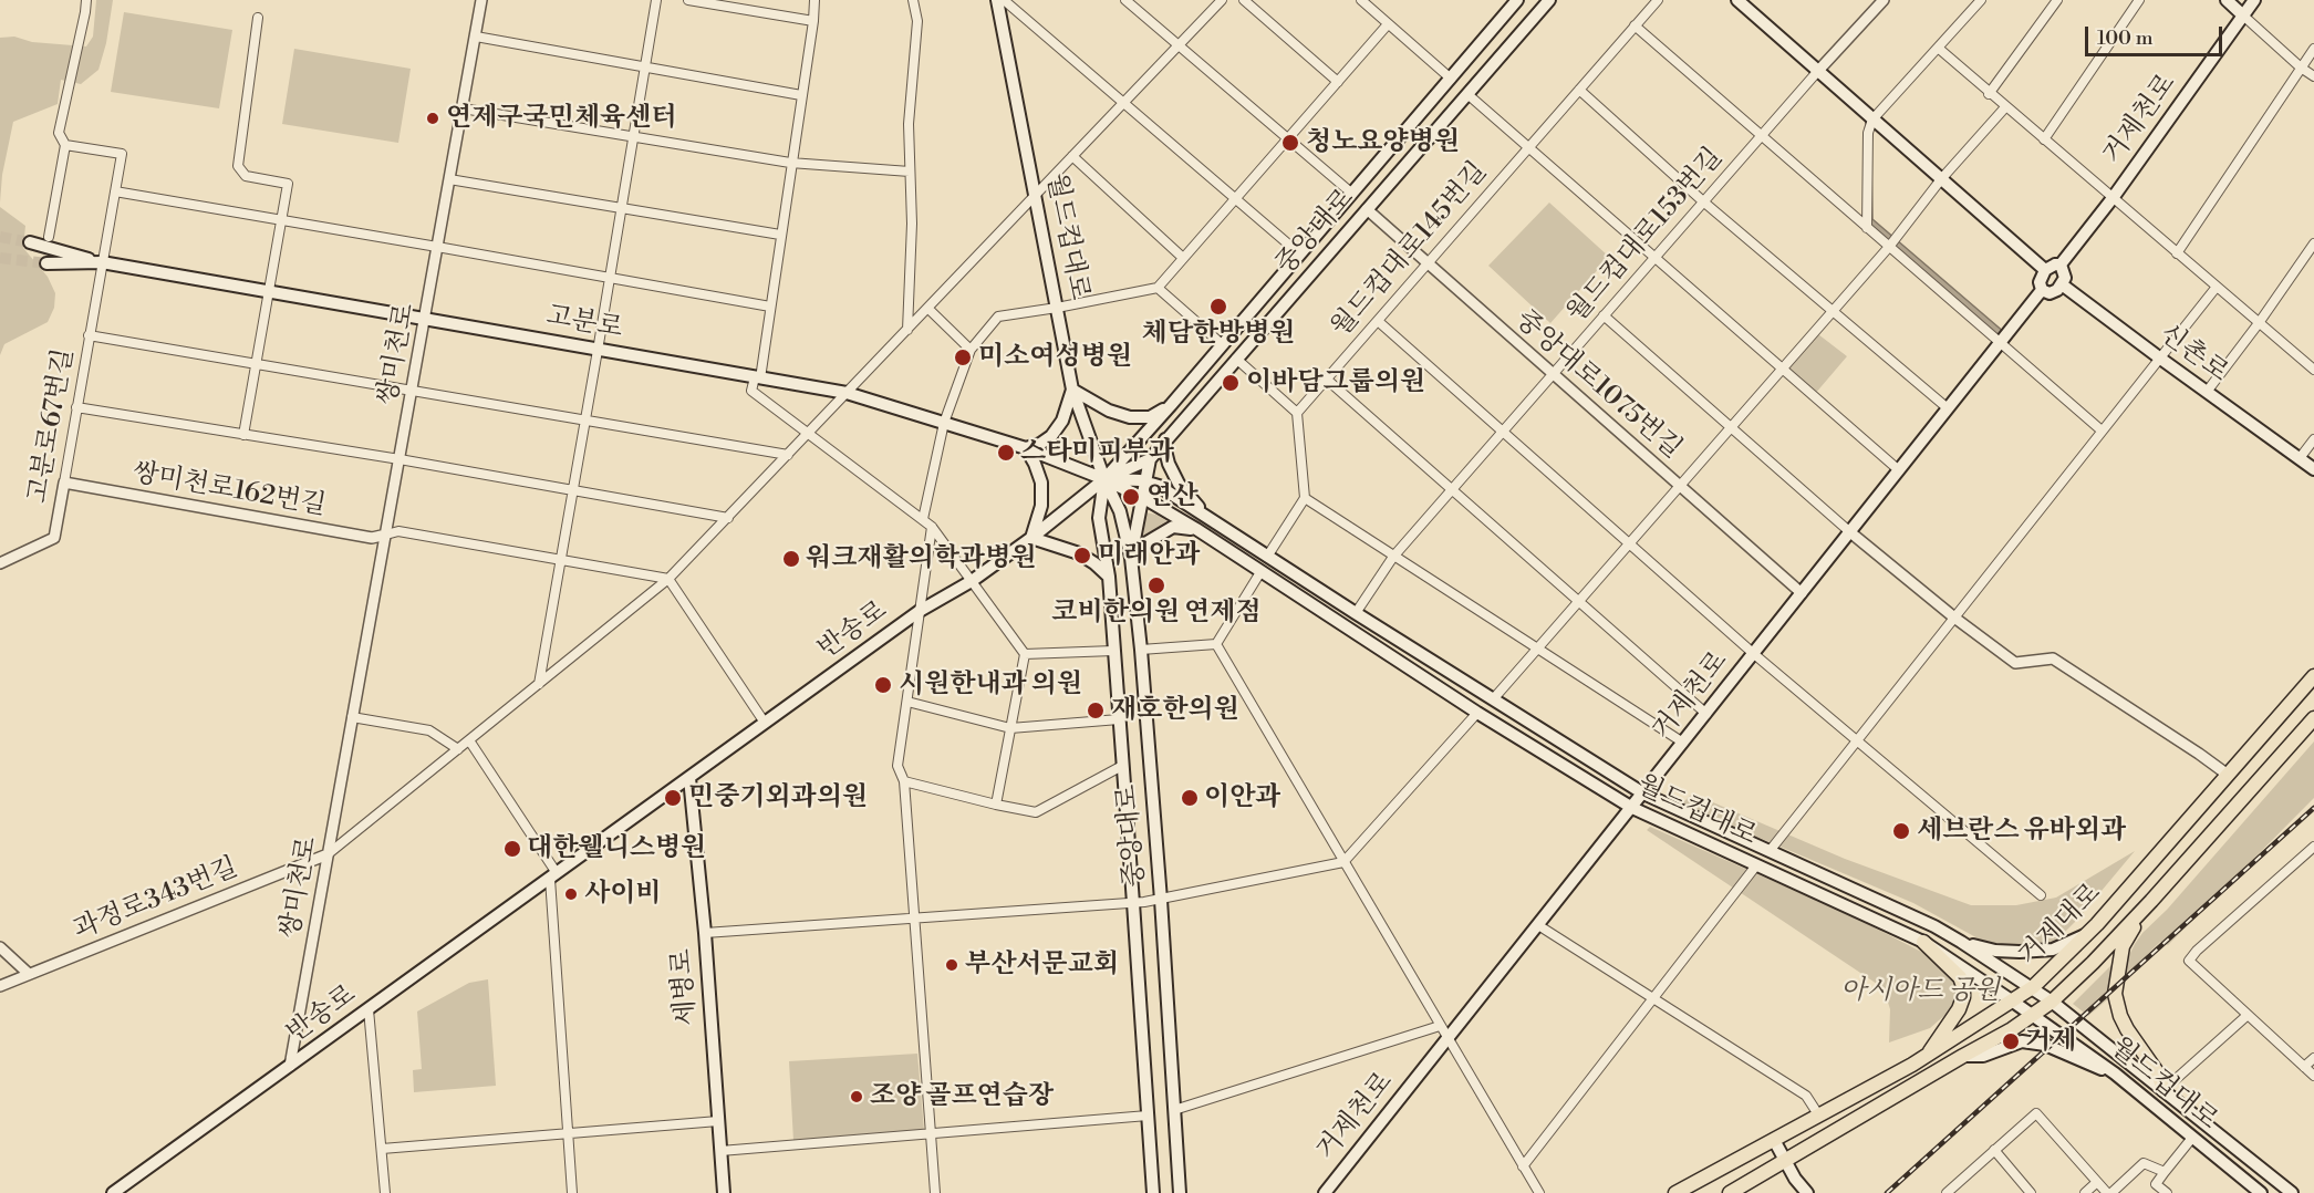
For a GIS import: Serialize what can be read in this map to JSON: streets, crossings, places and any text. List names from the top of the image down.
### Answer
{
  "streets": {
    "main road": [
      "거제천로",
      "중앙대로",
      "월드컵대로",
      "고분로",
      "신촌로",
      "반송로",
      "거제대로",
      "세병로"
    ],
    "street": [
      "월드컵대로153번길",
      "월드컵대로145번길",
      "쌍미천로",
      "중앙대로1075번길",
      "고분로67번길",
      "쌍미천로162번길",
      "과정로343번길"
    ]
  },
  "crossings": [
    ["거제천로", "월드컵대로"],
    ["거제천로", "신촌로"],
    ["거제천로", "중앙대로1075번길"],
    ["중앙대로", "월드컵대로"],
    ["중앙대로", "고분로"],
    ["중앙대로", "중앙대로1075번길"],
    ["중앙대로", "반송로"],
    ["월드컵대로153번길", "월드컵대로"],
    ["월드컵대로153번길", "중앙대로1075번길"],
    ["월드컵대로", "고분로"],
    ["월드컵대로", "반송로"],
    ["월드컵대로", "거제대로"],
    ["월드컵대로145번길", "중앙대로1075번길"],
    ["고분로", "쌍미천로"],
    ["고분로", "고분로67번길"],
    ["고분로", "반송로"],
    ["쌍미천로", "쌍미천로162번길"],
    ["쌍미천로", "반송로"],
    ["쌍미천로", "과정로343번길"],
    ["고분로67번길", "쌍미천로162번길"],
    ["반송로", "세병로"]
  ],
  "parks": ["아시아드 공원"],
  "places": [
    "연제구국민체육센터",
    "청노요양병원",
    "체담한방병원",
    "미소여성병원",
    "이바담그룹의원",
    "스타미피부과",
    "연산",
    "미래안과",
    "워크재활의학과병원",
    "코비한의원 연제점",
    "시원한내과 의원",
    "재호한의원",
    "민중기외과의원",
    "이안과",
    "세브란스 유바외과",
    "대한웰니스병원",
    "사이비",
    "부산서문교회",
    "거제",
    "조양 골프연습장"
  ],
  "scale_bar": "100 m"
}
